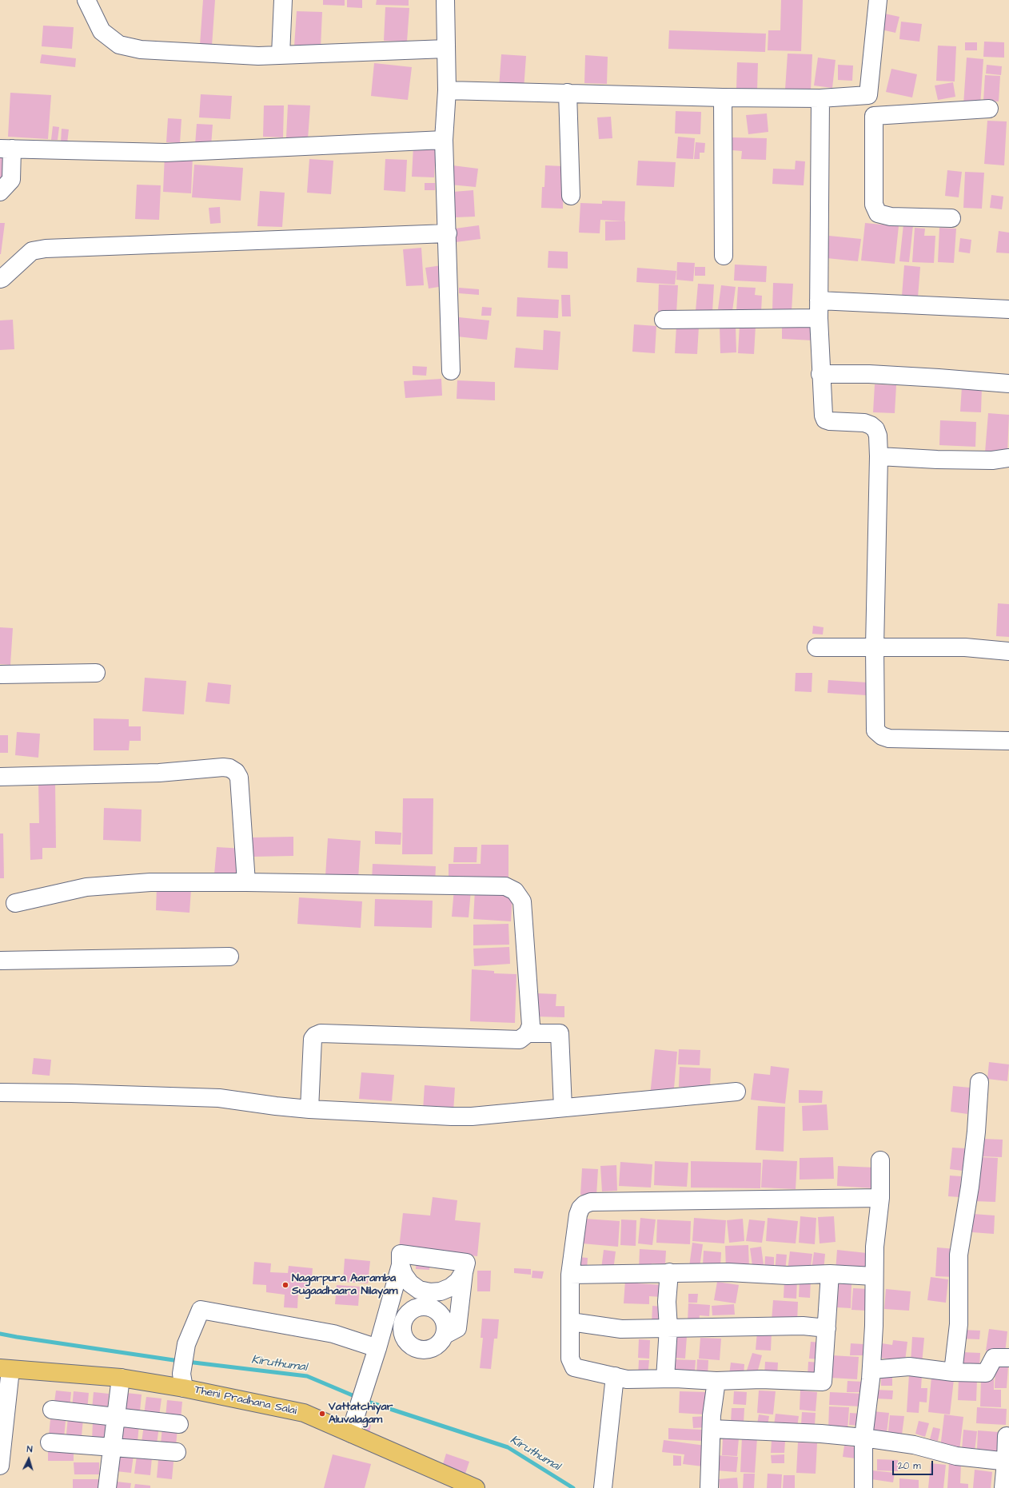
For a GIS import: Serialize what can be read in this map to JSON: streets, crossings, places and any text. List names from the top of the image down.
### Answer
{
  "streets": {
    "main road": ["Theni Pradhana Salai"]
  },
  "water": ["Kiruthumal"],
  "places": ["Nagarpura Aaramba Sugaadhaara Nilayam", "Vattatchiyar Aluvalagam"],
  "scale_bar": "20 m",
  "north": "top"
}
